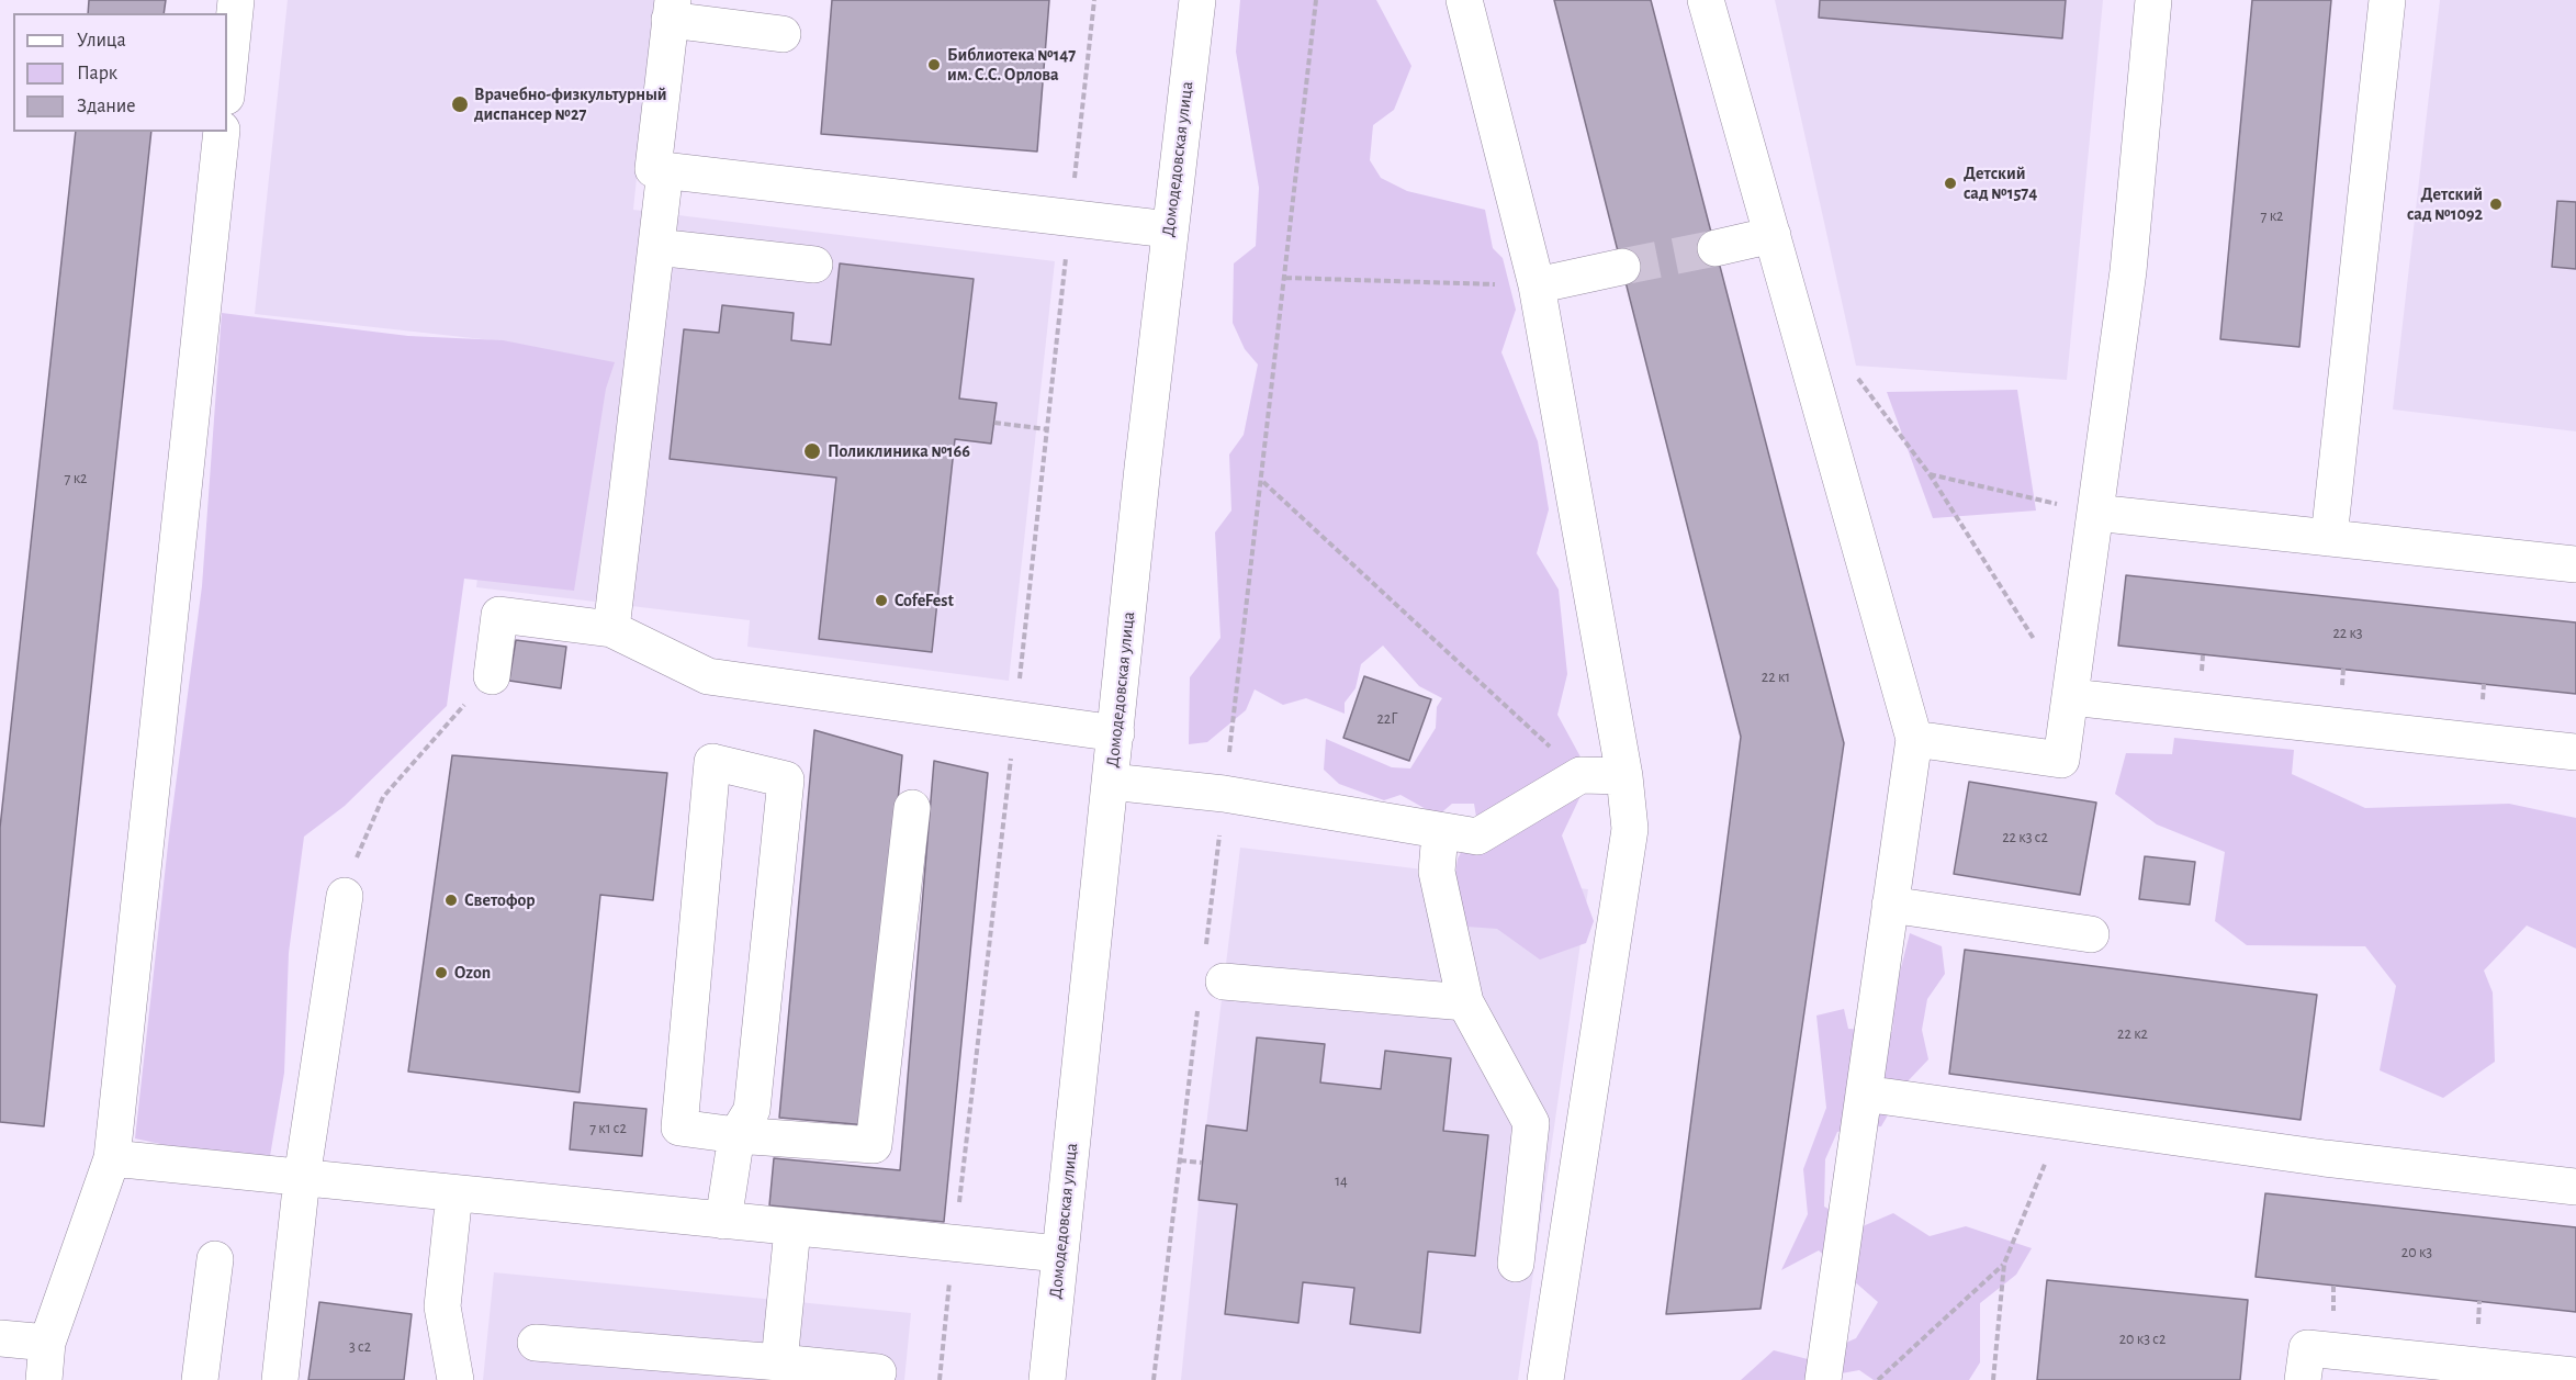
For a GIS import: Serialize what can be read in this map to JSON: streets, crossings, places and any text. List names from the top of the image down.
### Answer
{
  "streets": {
    "street": ["Домодедовская улица"]
  },
  "places": [
    "Библиотека №147 им. С.С. Орлова",
    "Врачебно-физкультурный диспансер №27",
    "Детский сад №1574",
    "Детский сад №1092",
    "Поликлиника №166",
    "CofeFest",
    "Светофор",
    "Ozon"
  ],
  "house_numbers": [
    "7 к2",
    "7 к2",
    "22 к3",
    "22 к1",
    "22Г",
    "22 к3 с2",
    "22 к2",
    "7 к1 с2",
    "14",
    "20 к3",
    "20 к3 с2",
    "3 с2"
  ],
  "legend": ["Улица", "Парк", "Здание"]
}
